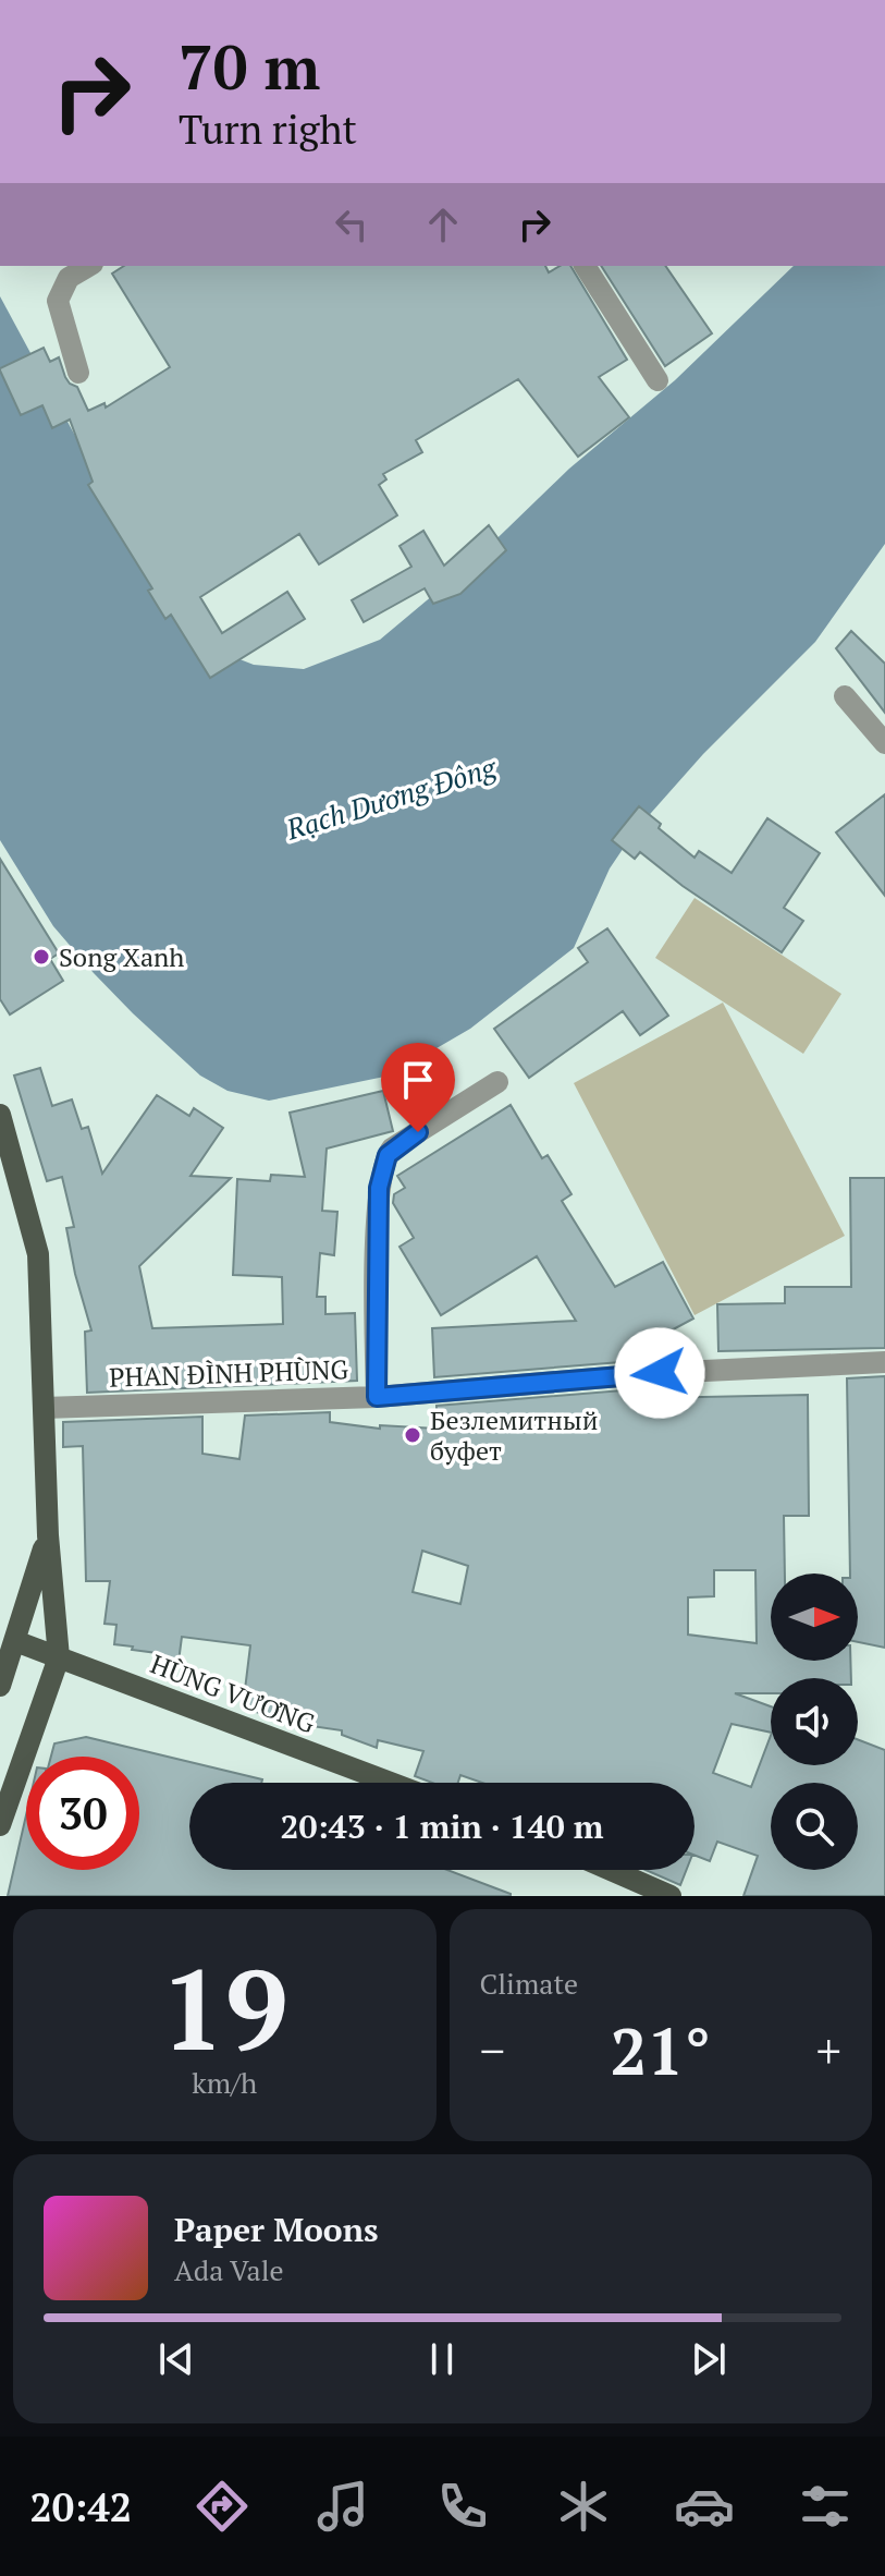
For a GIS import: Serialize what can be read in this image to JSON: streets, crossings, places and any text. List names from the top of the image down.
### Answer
{
  "streets": {
    "main road": ["HÙNG VƯƠNG"],
    "street": ["PHAN ĐÌNH PHÙNG"]
  },
  "water": ["Rạch Dương Đông"],
  "places": ["Song Xanh", "Безлемитный буфет"],
  "north": "right",
  "page": {
    "turn": ["70 m", "Turn right"],
    "limit": "30",
    "trip": "20:43 · 1 min · 140 m",
    "tile": [
      ["19", "km/h"],
      "Climate"
    ],
    "heat": ["−", "21°", "+"],
    "song": ["Paper Moons", "Ada Vale"],
    "tabs": "20:42"
  }
}
